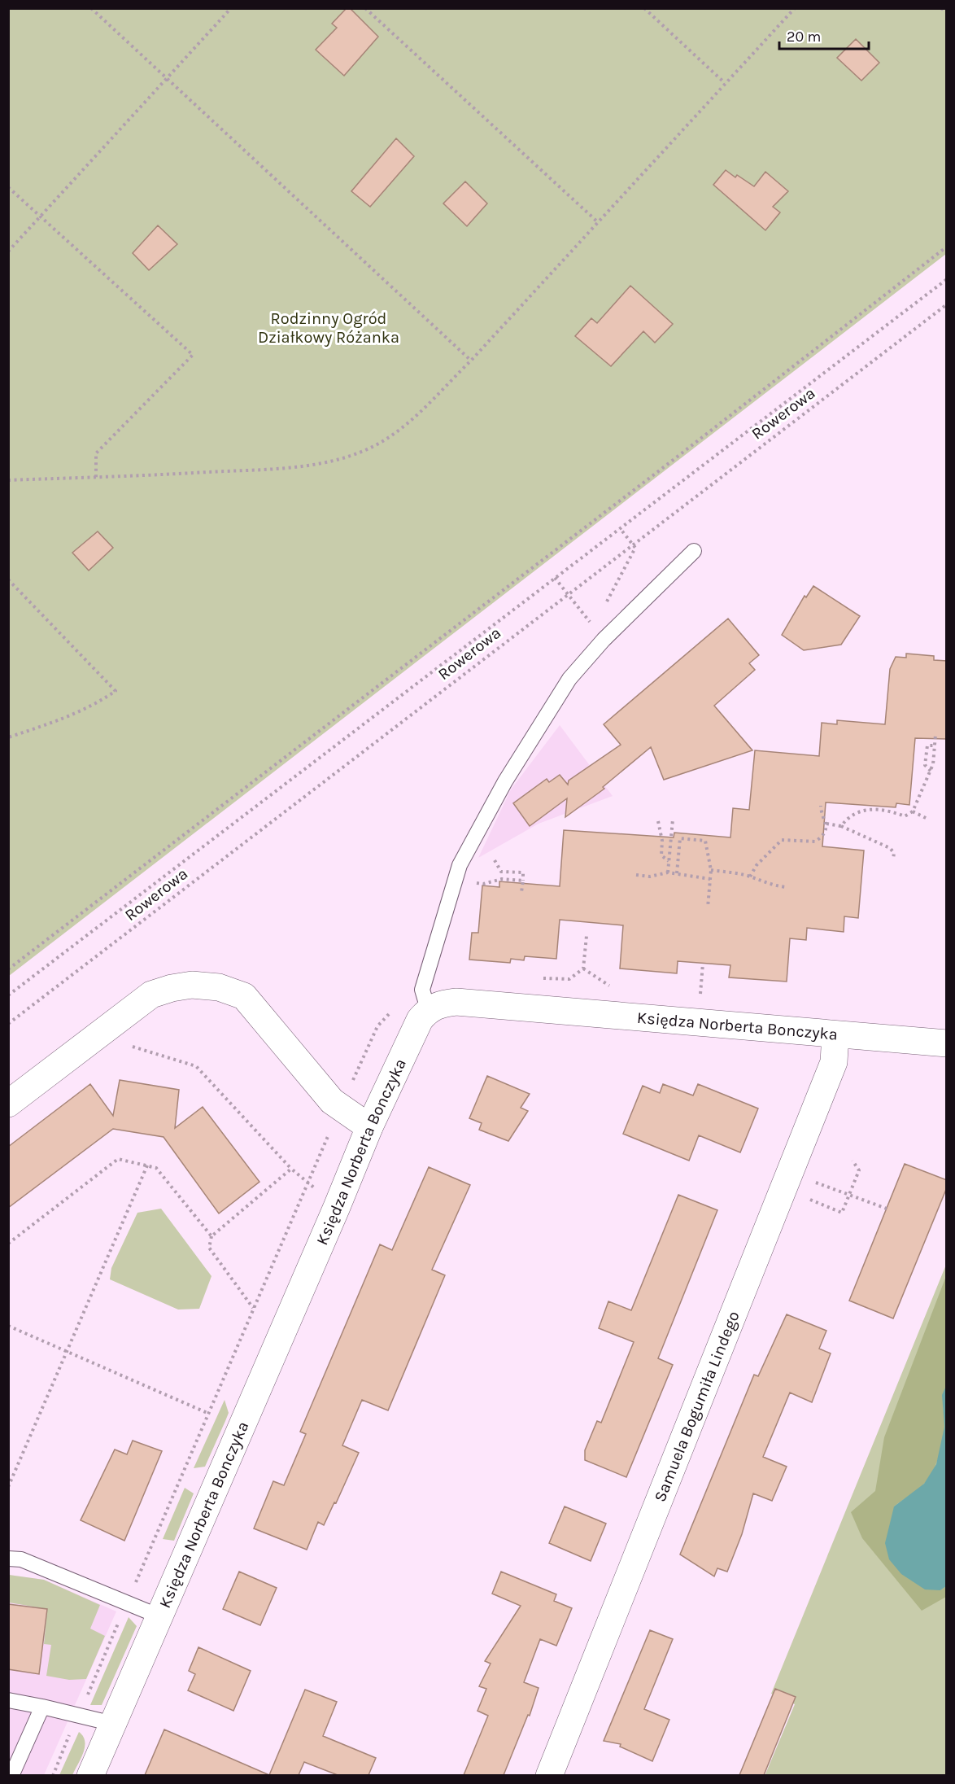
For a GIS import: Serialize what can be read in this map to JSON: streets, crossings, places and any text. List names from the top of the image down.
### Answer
{
  "streets": {
    "street": ["Księdza Norberta Bonczyka", "Samuela Bogumiła Lindego"],
    "path": ["Rowerowa"]
  },
  "crossings": [
    ["Księdza Norberta Bonczyka", "Samuela Bogumiła Lindego"]
  ],
  "parks": ["Rodzinny Ogród Działkowy Różanka"],
  "scale_bar": "20 m"
}
